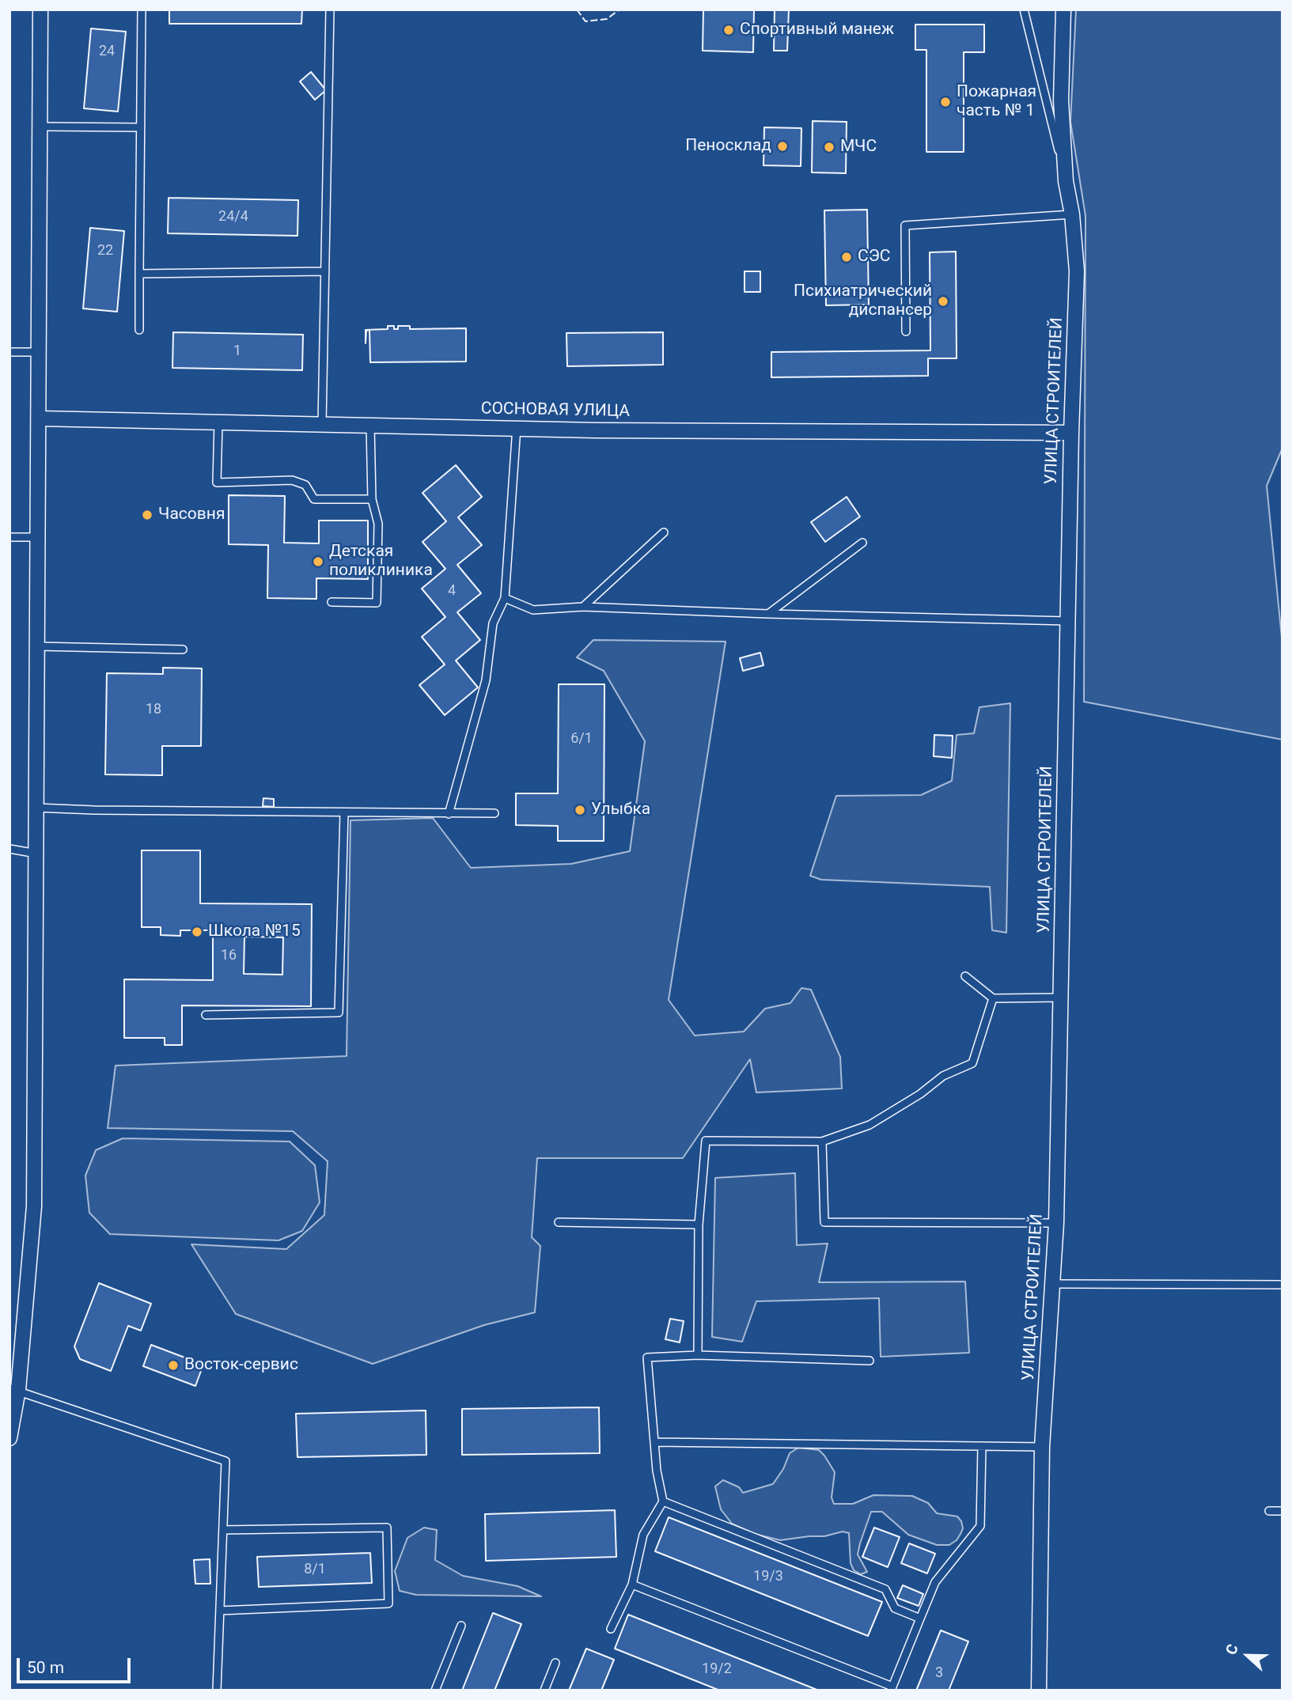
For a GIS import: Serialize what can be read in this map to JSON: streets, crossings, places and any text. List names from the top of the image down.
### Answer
{
  "streets": {
    "street": ["УЛИЦА СТРОИТЕЛЕЙ", "СОСНОВАЯ УЛИЦА"]
  },
  "crossings": [
    ["УЛИЦА СТРОИТЕЛЕЙ", "СОСНОВАЯ УЛИЦА"]
  ],
  "places": [
    "Спортивный манеж",
    "Пожарная часть № 1",
    "Пеносклад",
    "МЧС",
    "СЭС",
    "Психиатрический диспансер",
    "Часовня",
    "Детская поликлиника",
    "Улыбка",
    "Школа №15",
    "Восток-сервис"
  ],
  "house_numbers": [
    "24",
    "24/4",
    "22",
    "1",
    "4",
    "18",
    "6/1",
    "16",
    "8/1",
    "19/3",
    "19/2",
    "3"
  ],
  "scale_bar": "50 m",
  "north": "left"
}
